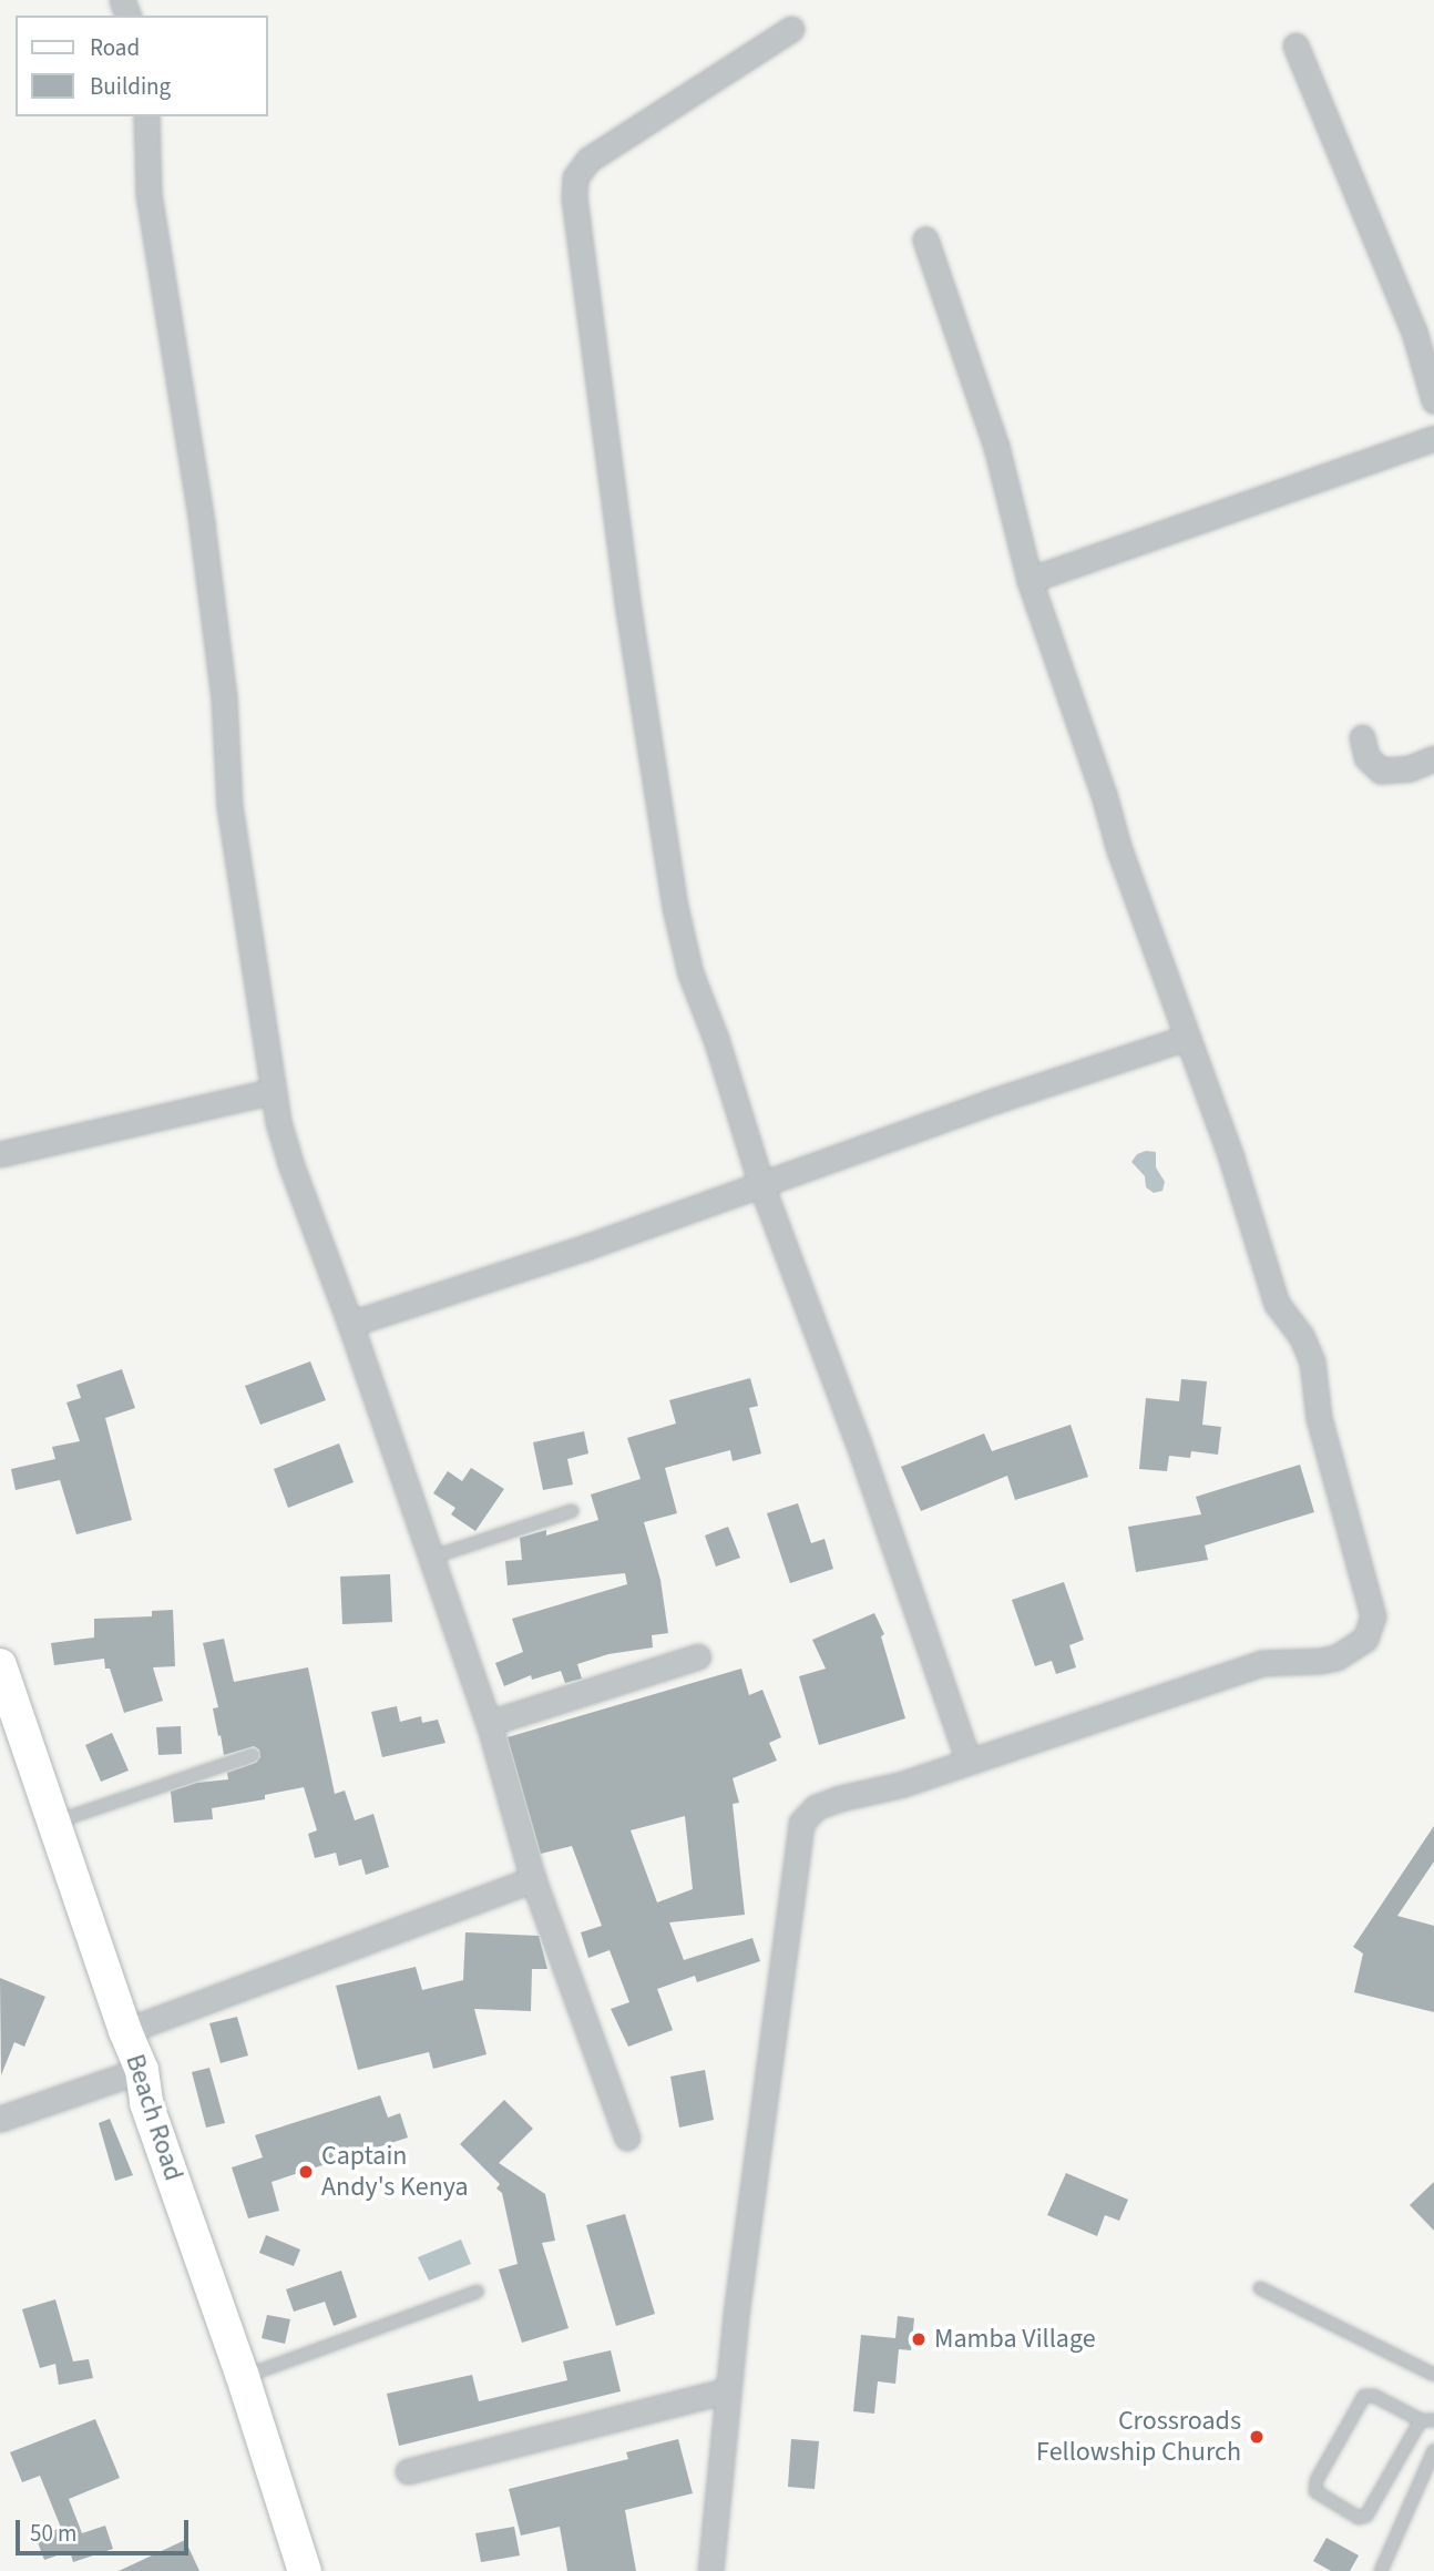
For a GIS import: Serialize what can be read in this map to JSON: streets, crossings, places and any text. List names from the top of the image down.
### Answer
{
  "streets": {
    "main road": ["Beach Road"]
  },
  "places": ["Captain Andy's Kenya", "Mamba Village", "Crossroads Fellowship Church"],
  "legend": ["Road", "Building"],
  "scale_bar": "50 m"
}
